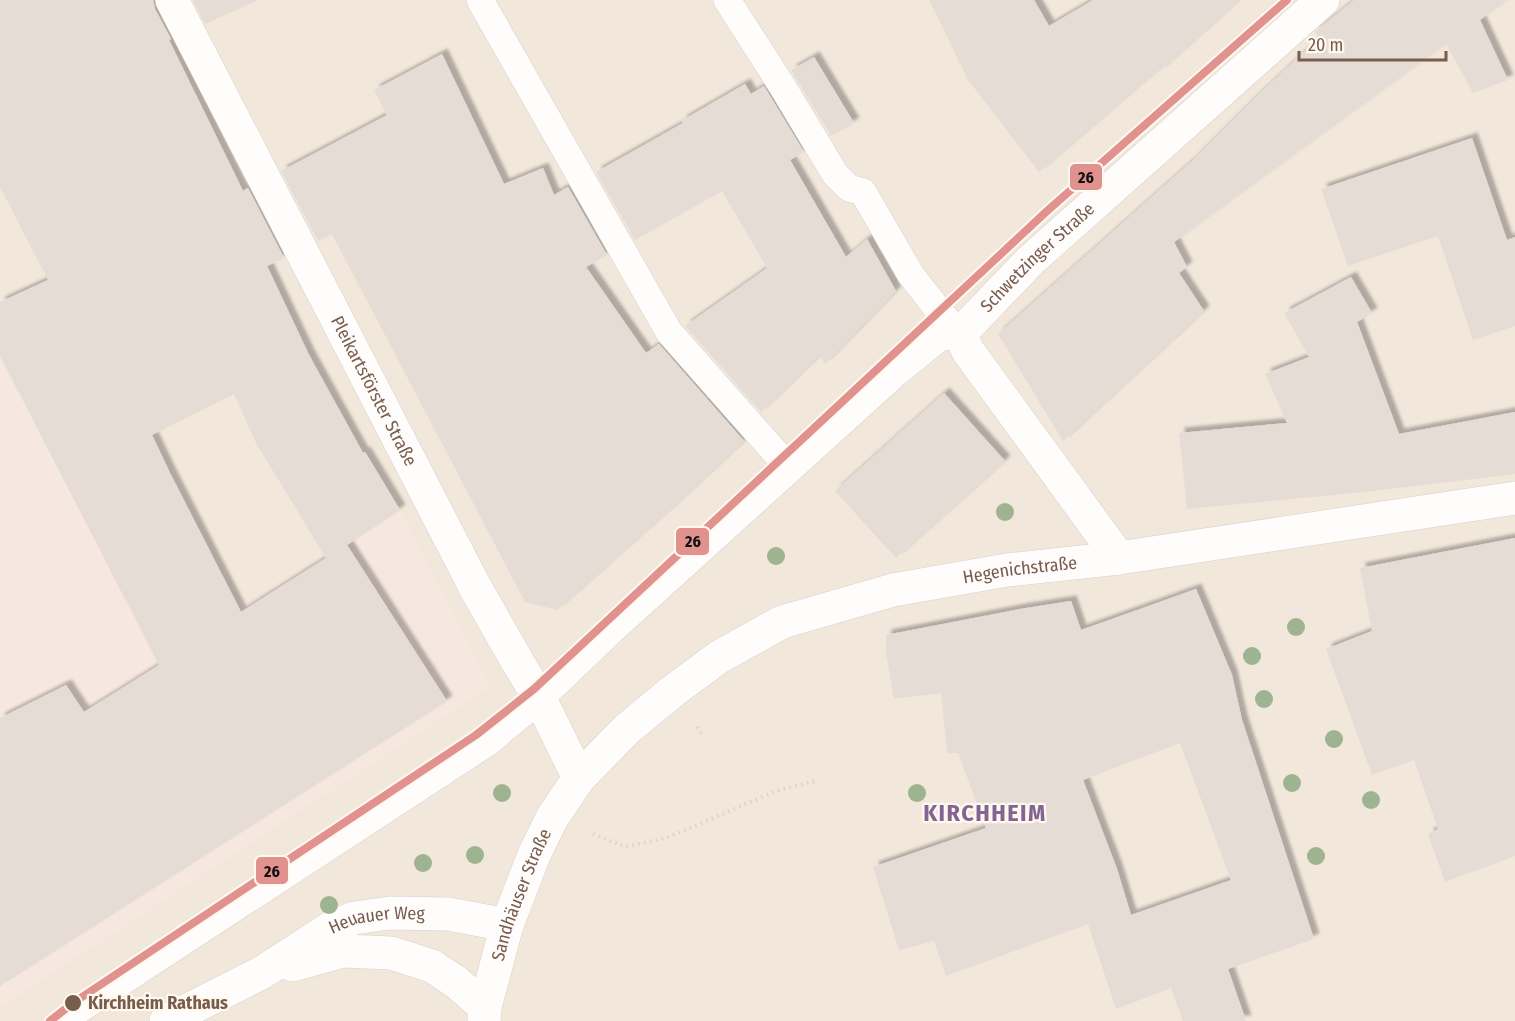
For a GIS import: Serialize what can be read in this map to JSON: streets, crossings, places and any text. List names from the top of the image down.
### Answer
{
  "streets": {
    "street": [
      "Schwetzinger Straße",
      "Pleikartsförster Straße",
      "Hegenichstraße",
      "Sandhäuser Straße",
      "Heuauer Weg"
    ]
  },
  "crossings": [
    ["Pleikartsförster Straße", "Hegenichstraße"],
    ["Pleikartsförster Straße", "Sandhäuser Straße"],
    ["Hegenichstraße", "Sandhäuser Straße"],
    ["Sandhäuser Straße", "Heuauer Weg"]
  ],
  "districts": ["KIRCHHEIM"],
  "places": ["Kirchheim Rathaus"],
  "lines": ["transit line 26"],
  "scale_bar": "20 m"
}
